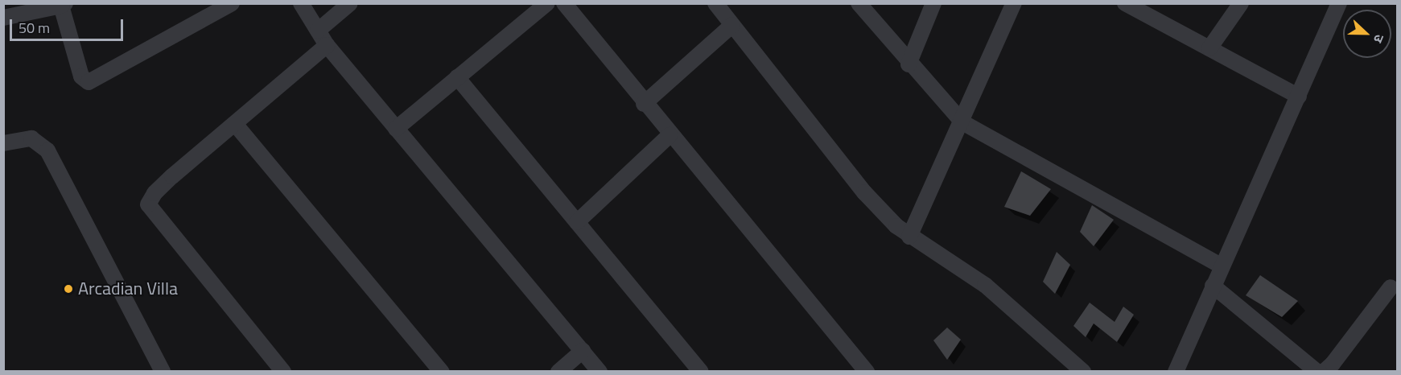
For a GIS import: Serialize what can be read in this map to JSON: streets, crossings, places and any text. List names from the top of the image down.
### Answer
{
  "places": ["Arcadian Villa"],
  "scale_bar": "50 m",
  "north": "right"
}
